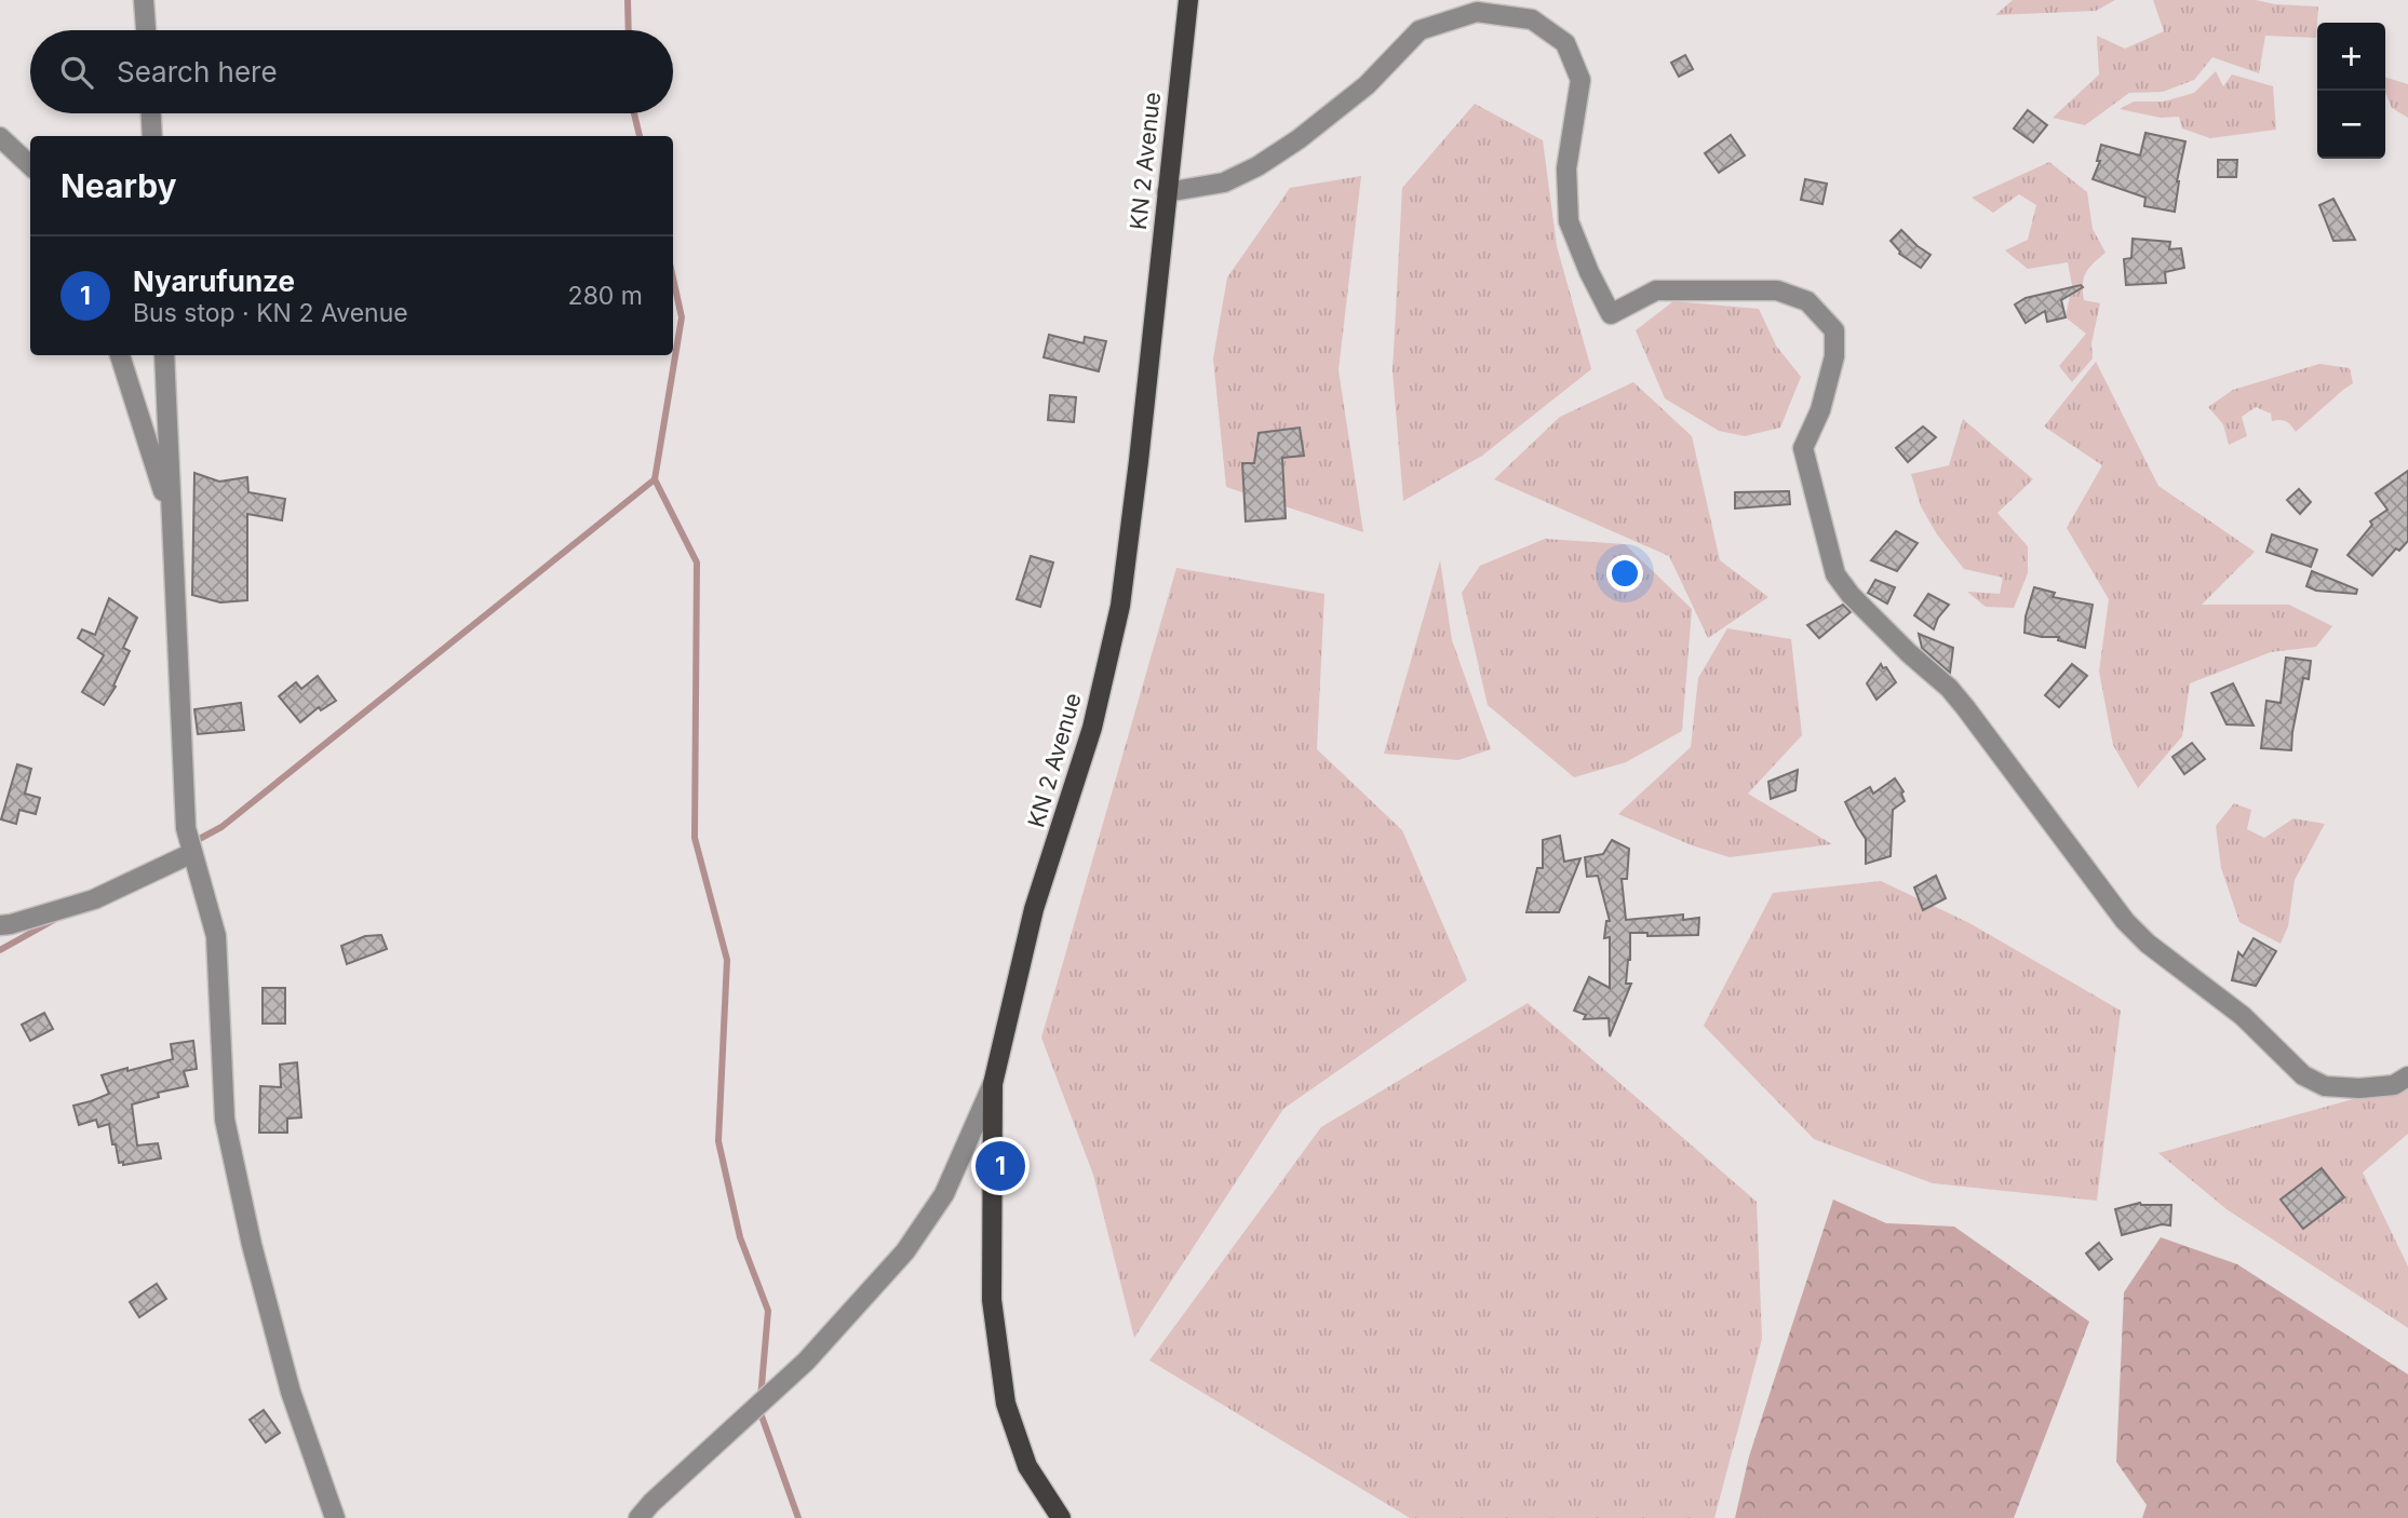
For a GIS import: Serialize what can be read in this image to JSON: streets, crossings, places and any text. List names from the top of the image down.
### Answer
{
  "streets": {
    "main road": ["KN 2 Avenue"]
  },
  "page": {
    "map_buttons": ["+", "−"],
    "search": "Search here",
    "heading": "Nearby",
    "list": [
      {
        "mark": "1",
        "name": "Nyarufunze",
        "note": "Bus stop · KN 2 Avenue",
        "value": "280 m"
      }
    ],
    "pins": "1"
  }
}
